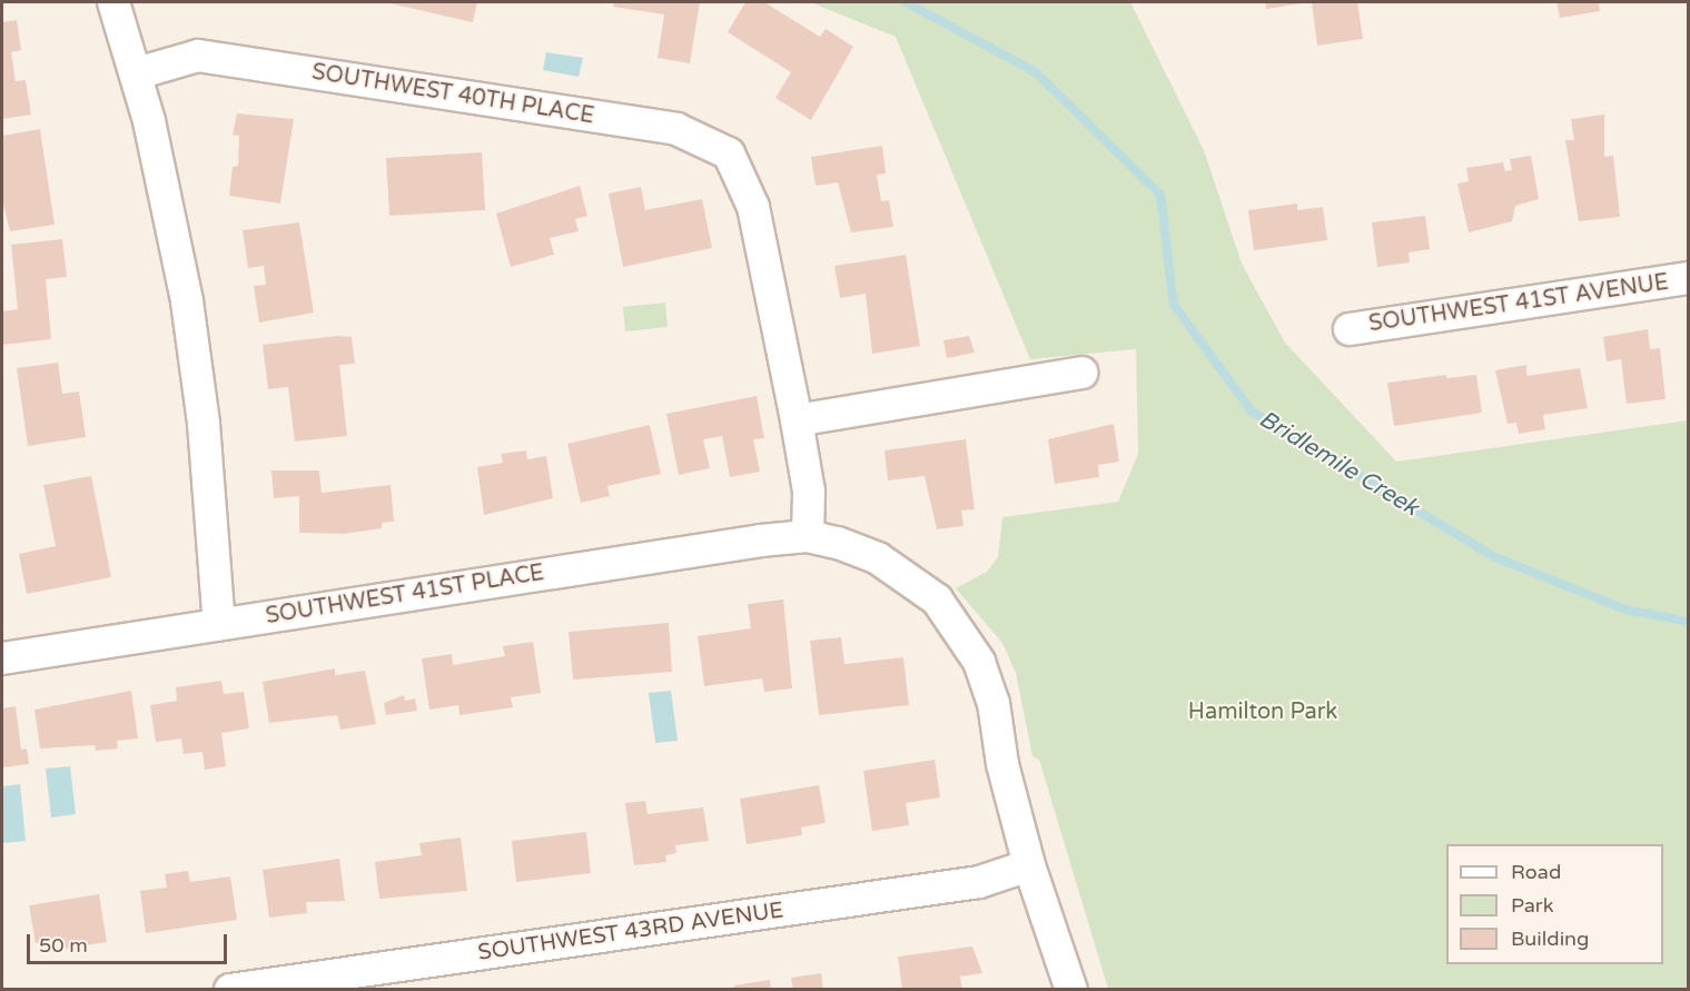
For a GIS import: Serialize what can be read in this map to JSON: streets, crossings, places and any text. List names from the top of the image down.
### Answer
{
  "streets": {
    "street": [
      "SOUTHWEST 40TH PLACE",
      "SOUTHWEST 41ST AVENUE",
      "SOUTHWEST 41ST PLACE",
      "SOUTHWEST 43RD AVENUE"
    ]
  },
  "water": ["Bridlemile Creek"],
  "parks": ["Hamilton Park"],
  "legend": ["Road", "Park", "Building"],
  "scale_bar": "50 m"
}
